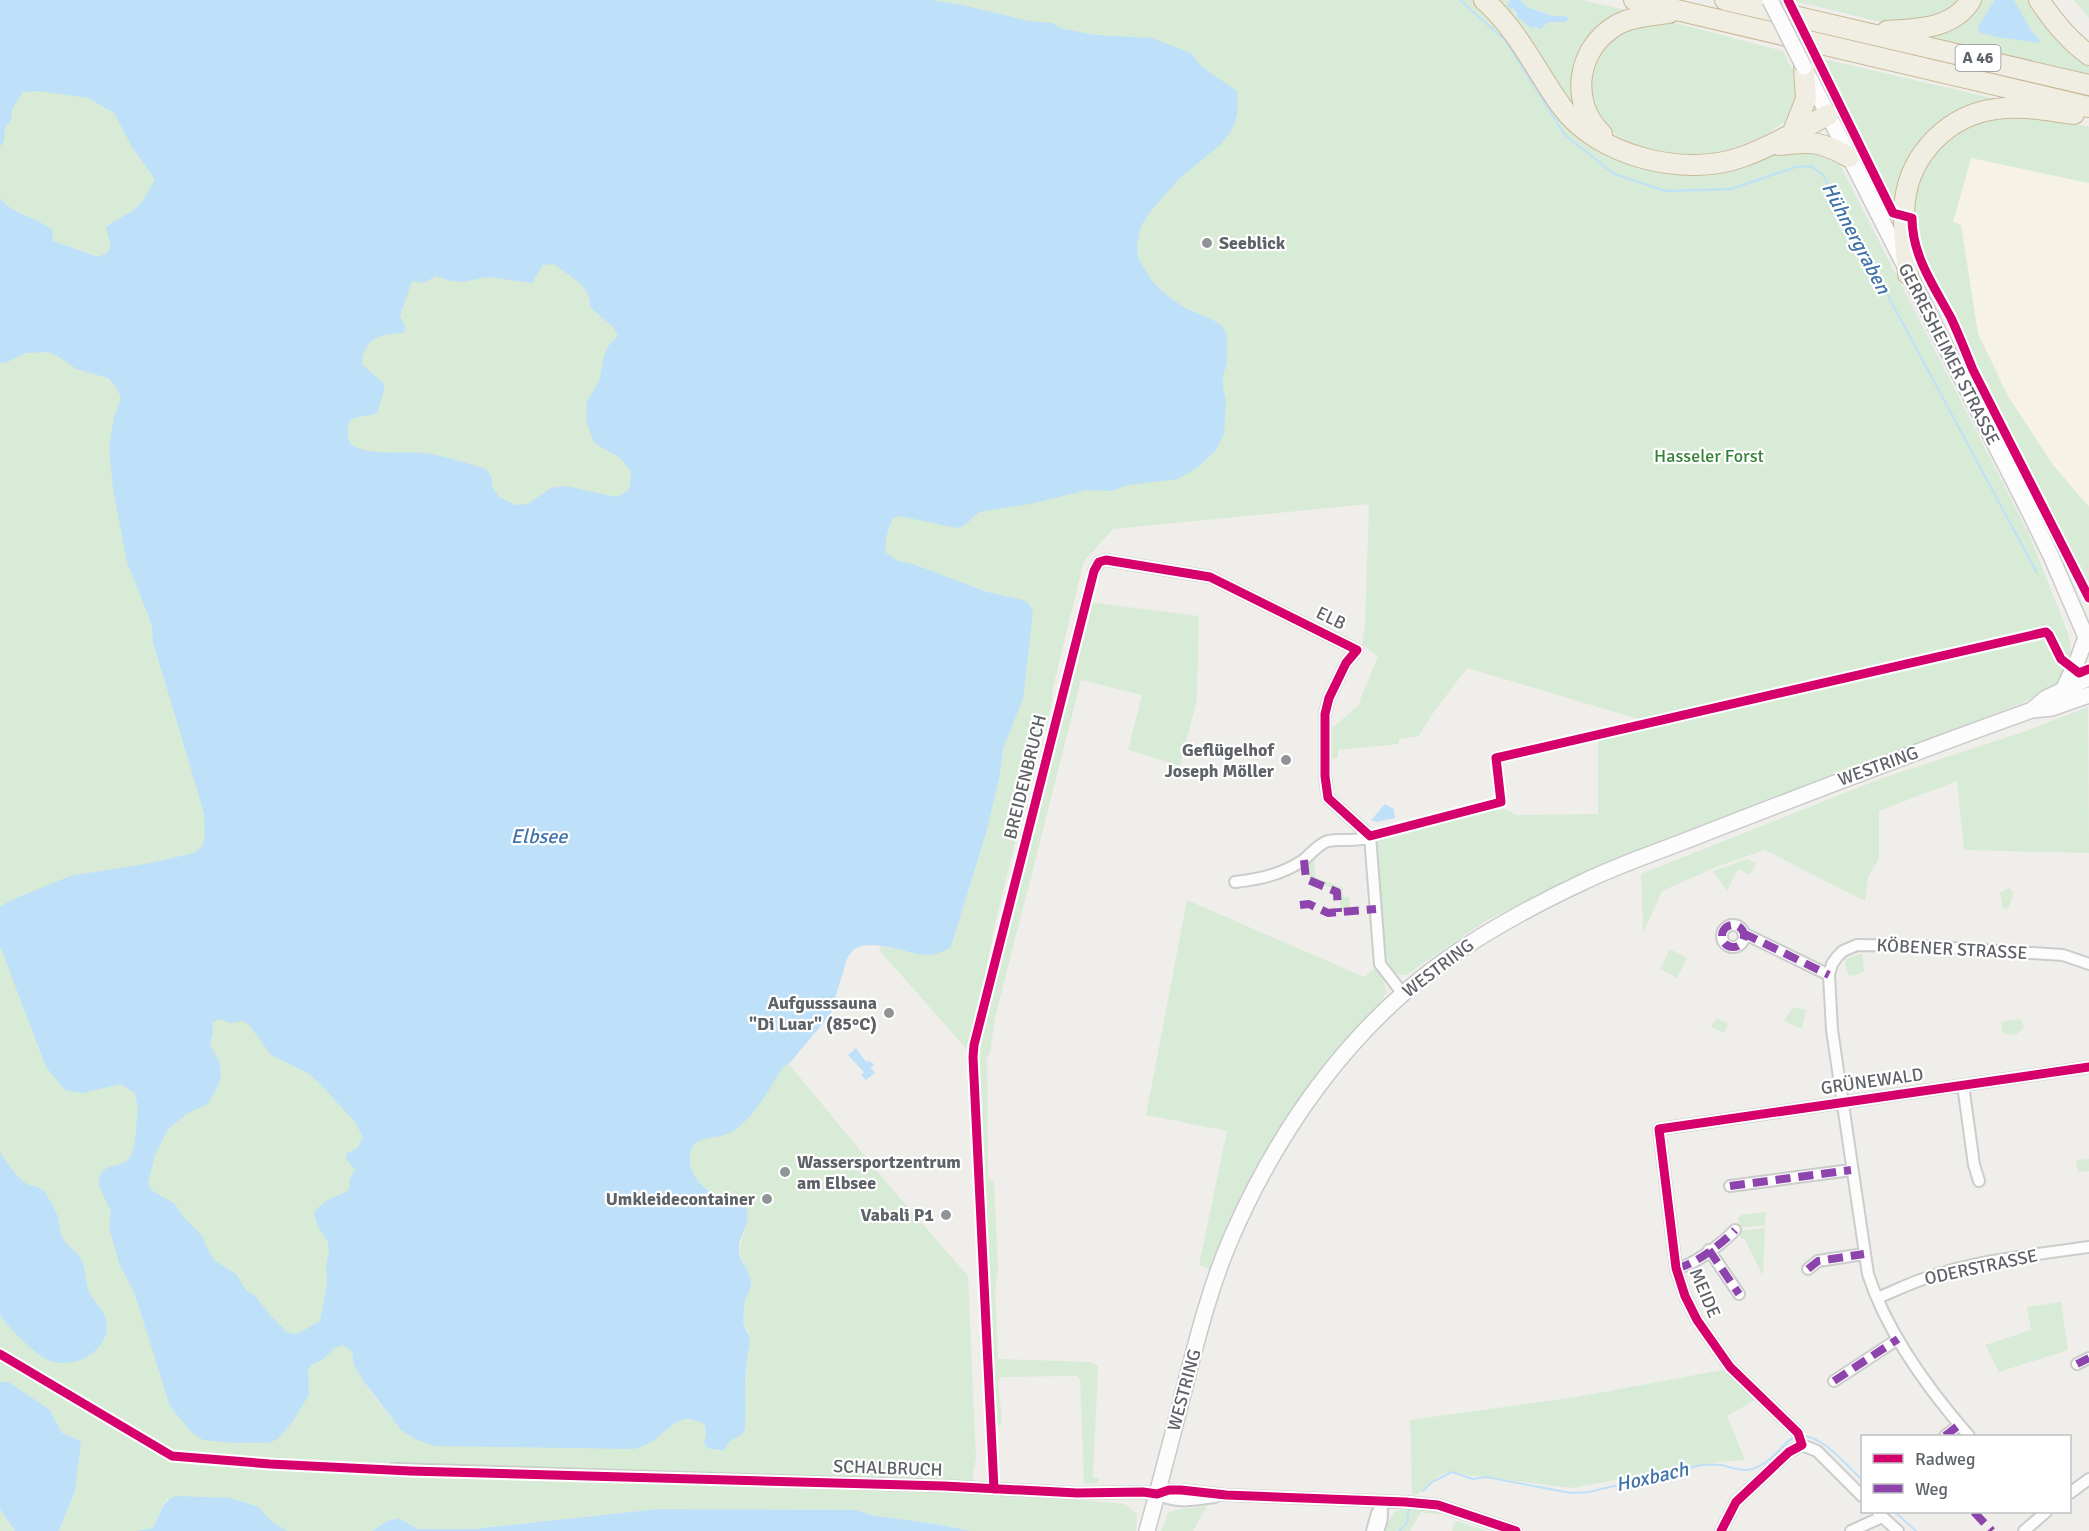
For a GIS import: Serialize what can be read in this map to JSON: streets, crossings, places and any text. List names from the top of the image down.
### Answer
{
  "streets": {
    "highway": ["A 46"],
    "main road": ["GERRESHEIMER STRASSE", "WESTRING"],
    "street": [
      "ELB",
      "KÖBENER STRASSE",
      "GRÜNEWALD",
      "ODERSTRASSE",
      "MEIDE",
      "SCHALBRUCH"
    ],
    "cycle path": ["BREIDENBRUCH"]
  },
  "crossings": [
    ["WESTRING", "SCHALBRUCH"],
    ["GRÜNEWALD", "MEIDE"]
  ],
  "water": ["Hühnergraben", "Elbsee", "Hoxbach"],
  "parks": ["Hasseler Forst"],
  "places": [
    "Seeblick",
    "Geflügelhof Joseph Möller",
    "Aufgusssauna \"Di Luar\" (85°C)",
    "Wassersportzentrum am Elbsee",
    "Umkleidecontainer",
    "Vabali P1"
  ],
  "legend": ["Radweg", "Weg"]
}
